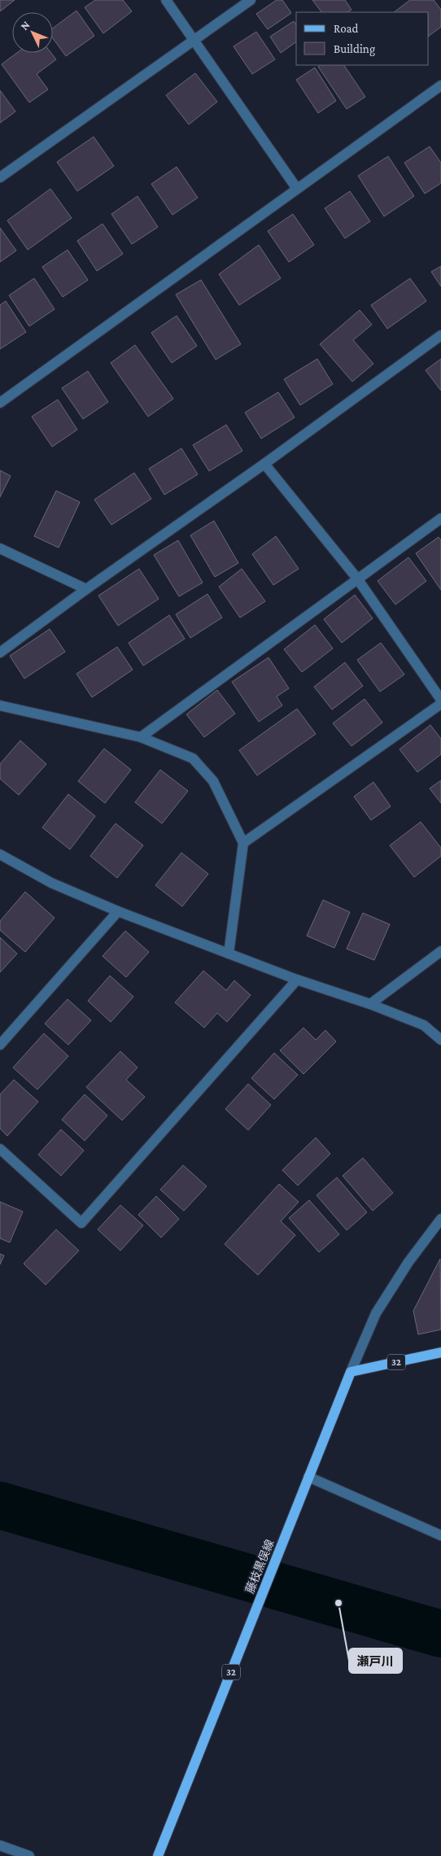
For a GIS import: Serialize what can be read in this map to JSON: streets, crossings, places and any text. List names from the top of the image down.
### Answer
{
  "streets": {
    "main road": ["32", "藤枝黒俣線"]
  },
  "crossings": [
    ["32", "藤枝黒俣線"]
  ],
  "places": ["瀬戸川"],
  "legend": ["Road", "Building"],
  "north": "top left"
}
